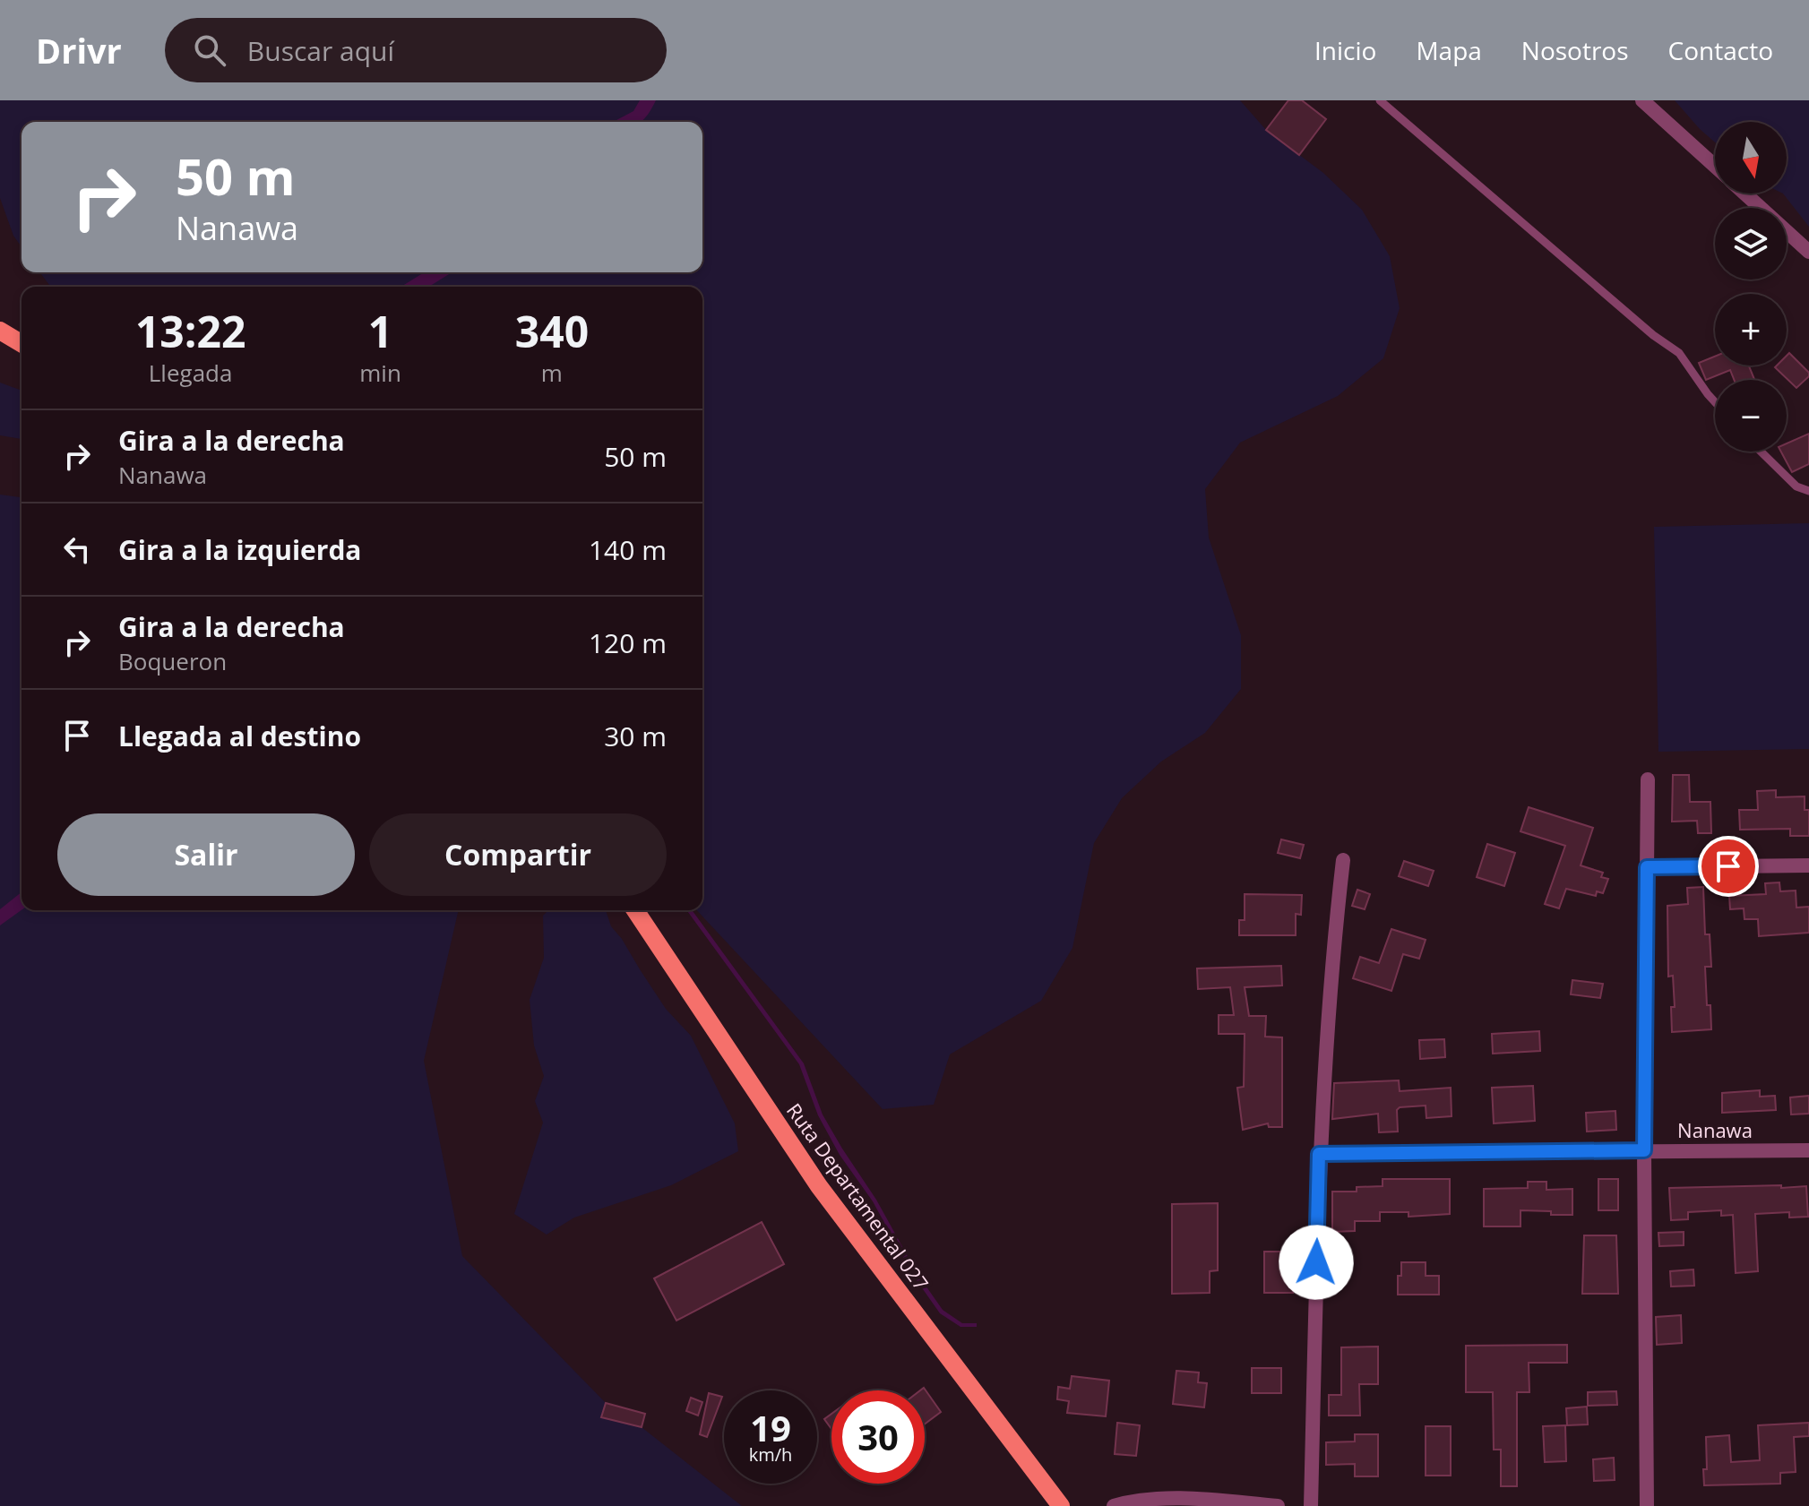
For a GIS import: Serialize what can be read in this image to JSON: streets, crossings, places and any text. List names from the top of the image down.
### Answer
{
  "streets": {
    "main road": ["Ruta Departamental 027"],
    "street": ["Nanawa"]
  },
  "north": "bottom",
  "page": {
    "header": "Drivr",
    "search": "Buscar aquí",
    "nav": [
      "Inicio",
      "Mapa",
      "Nosotros",
      "Contacto"
    ],
    "map_buttons": ["+", "−"],
    "turn": ["50 m", "Nanawa"],
    "eta": [
      "13:22",
      "Llegada",
      "1",
      "min",
      "340",
      "m"
    ],
    "list": [
      {
        "name": "Gira a la derecha",
        "note": "Nanawa",
        "value": "50 m"
      },
      {
        "name": "Gira a la izquierda",
        "value": "140 m"
      },
      {
        "name": "Gira a la derecha",
        "note": "Boqueron",
        "value": "120 m"
      },
      {
        "name": "Llegada al destino",
        "value": "30 m"
      }
    ],
    "buttons": ["Salir", "Compartir"],
    "speed": "19 km/h",
    "limit": "30"
  }
}
